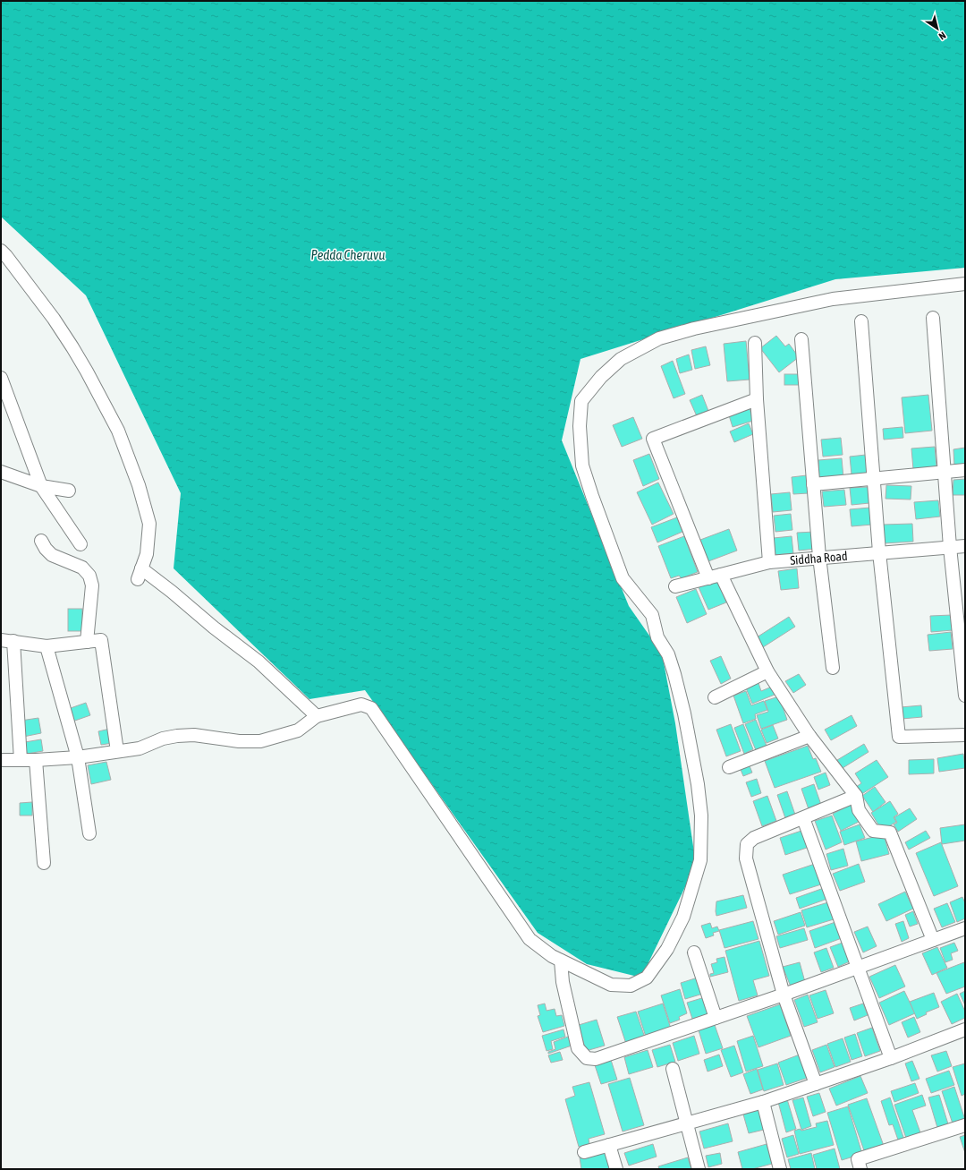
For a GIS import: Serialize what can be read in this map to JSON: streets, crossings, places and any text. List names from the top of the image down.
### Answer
{
  "streets": {
    "street": ["Siddha Road"]
  },
  "water": ["Pedda Cheruvu"],
  "north": "bottom right"
}
